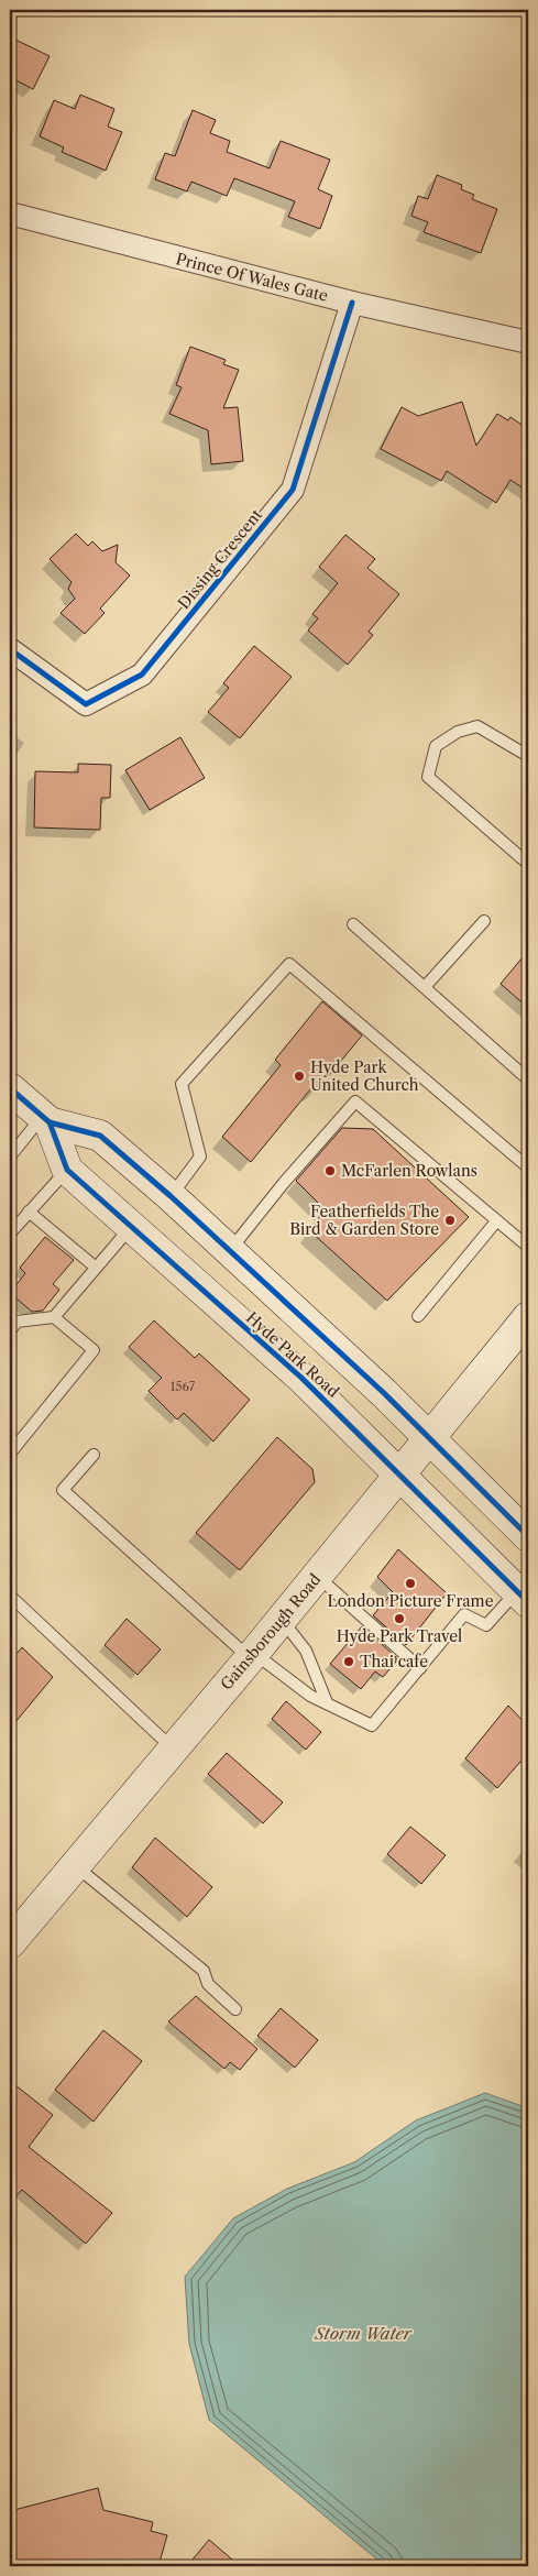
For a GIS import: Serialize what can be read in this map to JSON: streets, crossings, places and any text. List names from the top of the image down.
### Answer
{
  "streets": {
    "main road": ["Hyde Park Road", "Gainsborough Road"],
    "street": ["Prince Of Wales Gate", "Dissing Crescent"]
  },
  "crossings": [
    ["Prince Of Wales Gate", "Dissing Crescent"],
    ["Hyde Park Road", "Gainsborough Road"]
  ],
  "water": ["Storm Water"],
  "places": [
    "Hyde Park United Church",
    "McFarlen Rowlans",
    "Featherfields The Bird & Garden Store",
    "London Picture Frame",
    "Hyde Park Travel",
    "Thai cafe"
  ],
  "house_numbers": ["1567"]
}
